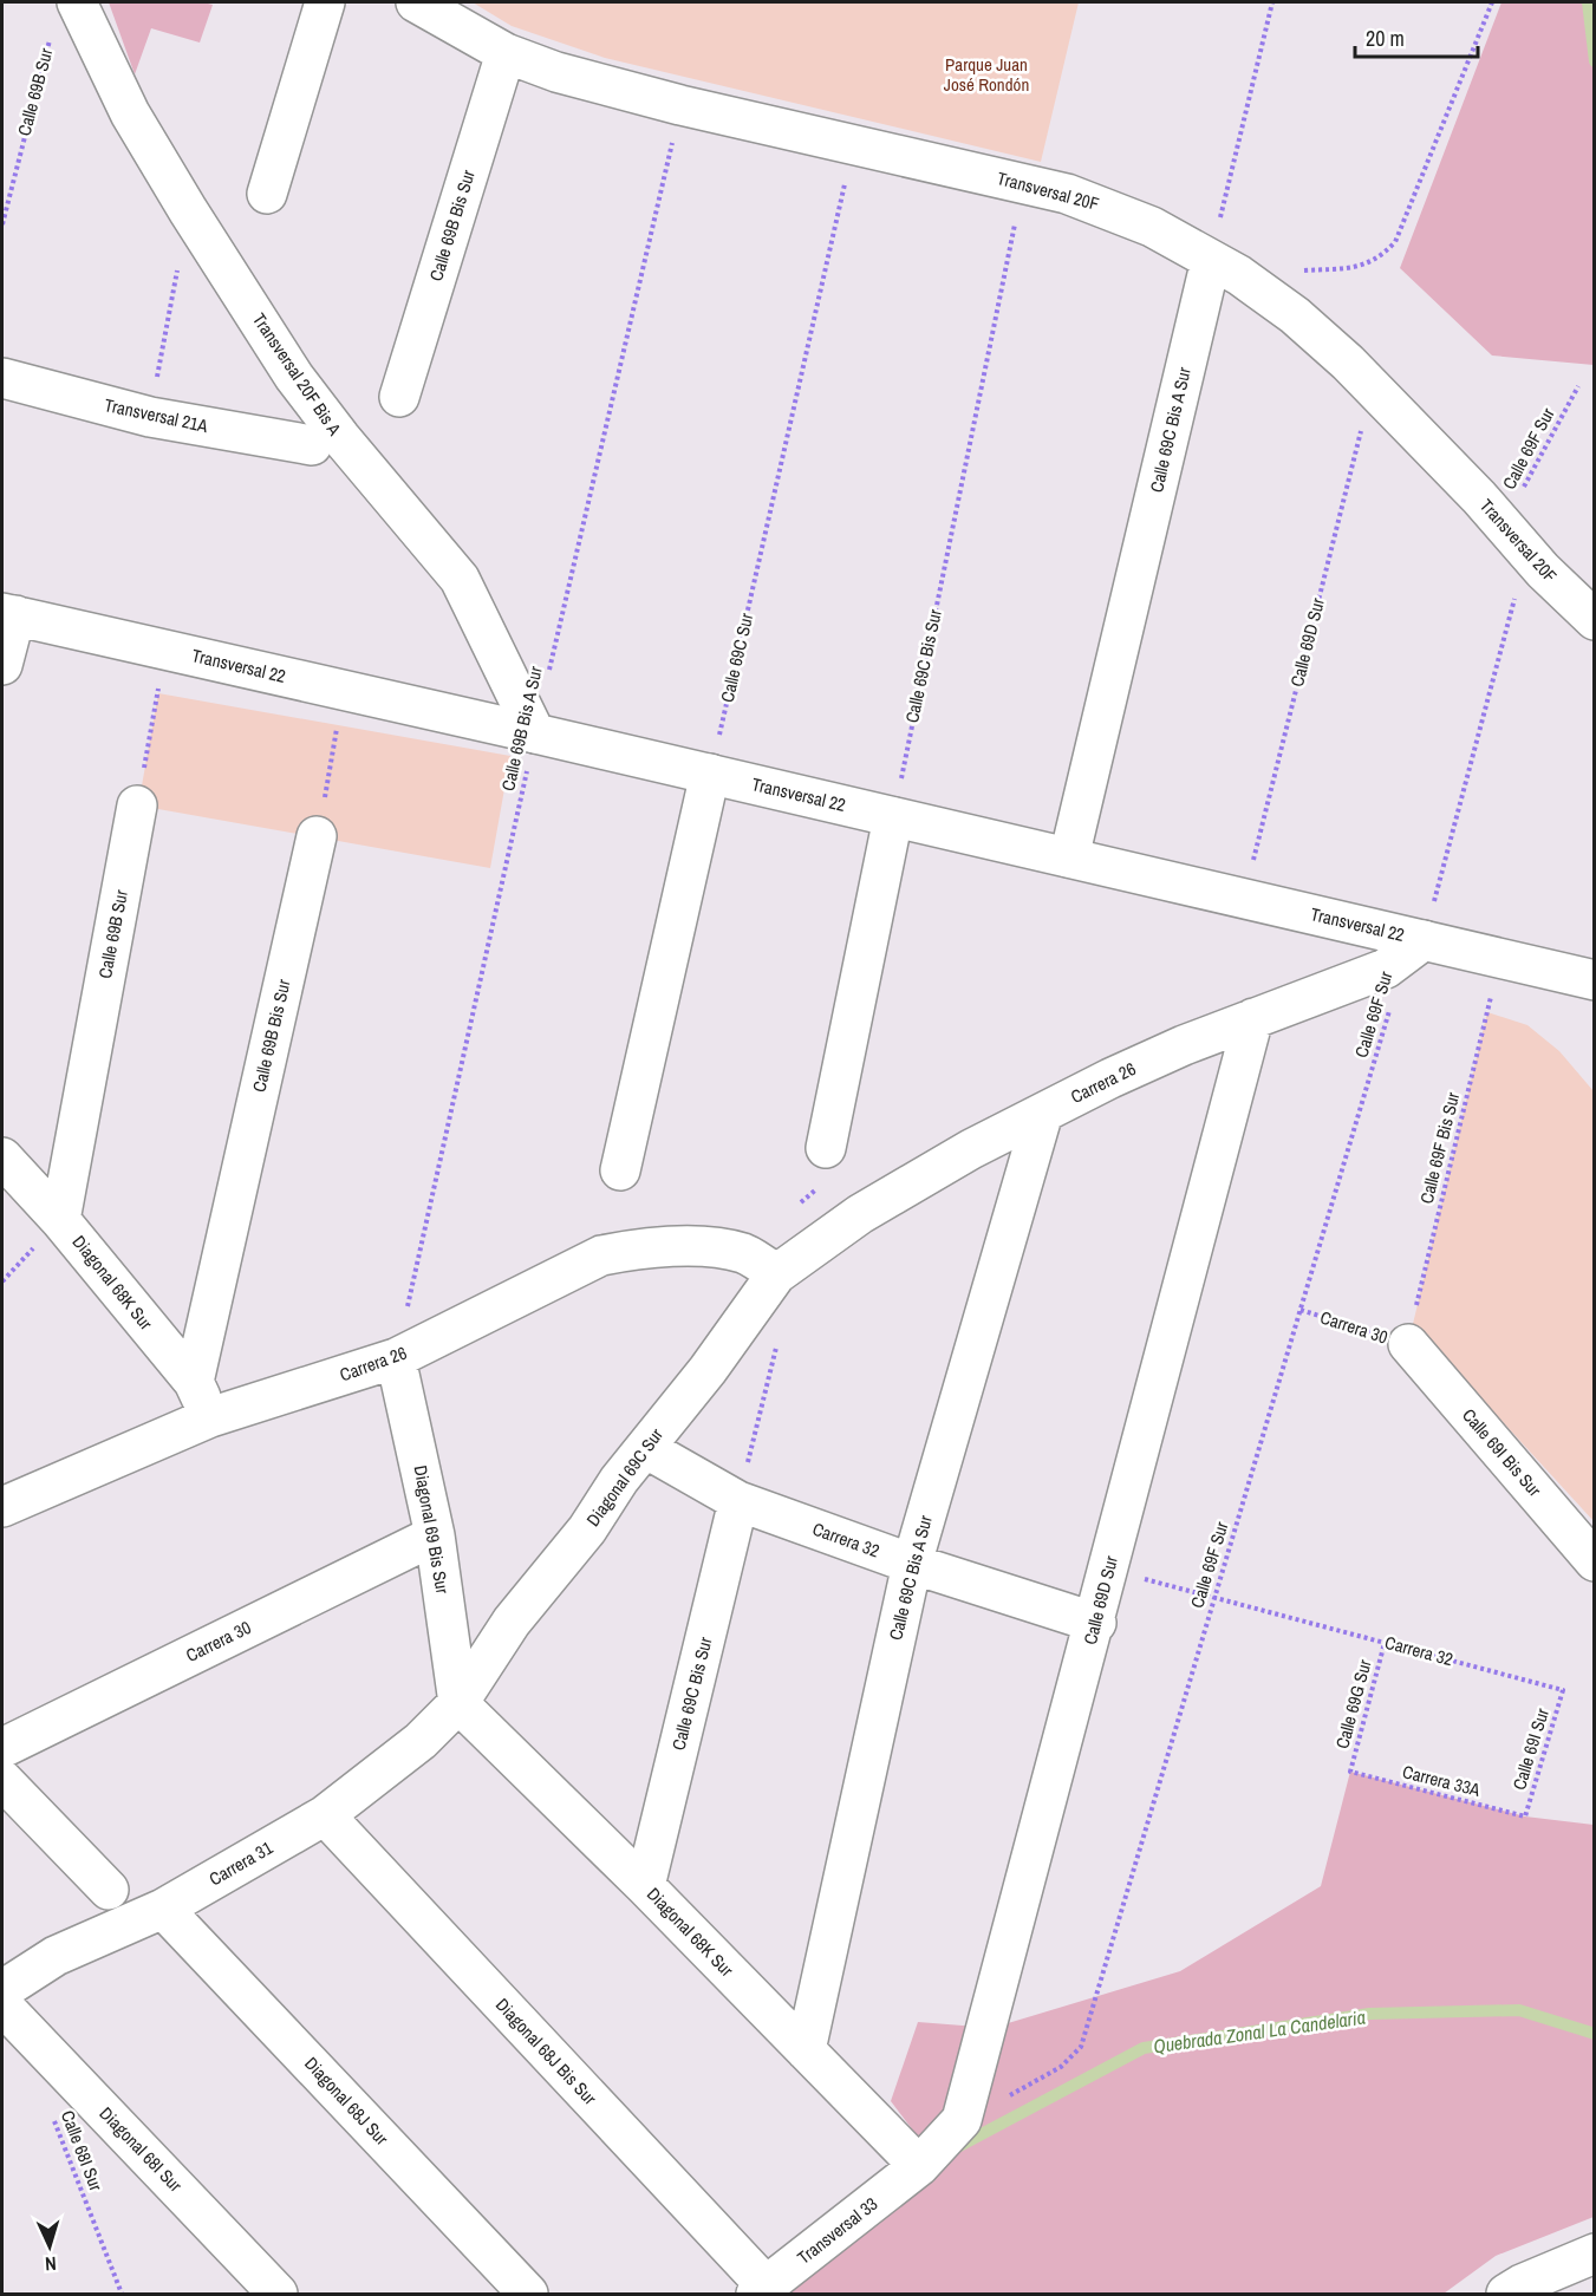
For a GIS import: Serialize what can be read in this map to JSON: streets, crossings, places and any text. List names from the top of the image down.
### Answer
{
  "streets": {
    "street": [
      "Calle 69B Sur",
      "Transversal 20F",
      "Calle 69B Bis Sur",
      "Transversal 20F Bis A",
      "Transversal 21A",
      "Calle 69C Bis A Sur",
      "Calle 69D Sur",
      "Transversal 22",
      "Calle 69C Bis Sur",
      "Carrera 26",
      "Diagonal 68K Sur",
      "Carrera 30",
      "Calle 69I Bis Sur",
      "Diagonal 69C Sur",
      "Diagonal 69 Bis Sur",
      "Carrera 32",
      "Carrera 31",
      "Diagonal 68J Bis Sur",
      "Diagonal 68J Sur",
      "Diagonal 68I Sur",
      "Transversal 33"
    ],
    "path": [
      "Calle 69F Sur",
      "Calle 69C Sur",
      "Calle 69B Bis A Sur",
      "Calle 69F Bis Sur",
      "Calle 69G Sur",
      "Calle 69I Sur",
      "Carrera 33A",
      "Calle 68I Sur"
    ]
  },
  "crossings": [
    ["Calle 69B Sur", "Transversal 20F Bis A"],
    ["Calle 69B Sur", "Diagonal 68K Sur"],
    ["Transversal 20F", "Calle 69B Bis Sur"],
    ["Transversal 20F", "Calle 69C Bis A Sur"],
    ["Transversal 20F", "Calle 69F Sur"],
    ["Transversal 20F", "Calle 69D Sur"],
    ["Transversal 20F", "Calle 69C Sur"],
    ["Transversal 20F", "Calle 69C Bis Sur"],
    ["Transversal 20F", "Calle 69B Bis A Sur"],
    ["Calle 69B Bis Sur", "Diagonal 68K Sur"],
    ["Transversal 20F Bis A", "Transversal 22"],
    ["Transversal 20F Bis A", "Calle 69B Bis A Sur"],
    ["Calle 69C Bis A Sur", "Transversal 22"],
    ["Calle 69C Bis A Sur", "Carrera 26"],
    ["Calle 69C Bis A Sur", "Diagonal 68K Sur"],
    ["Calle 69C Bis A Sur", "Carrera 32"],
    ["Calle 69F Sur", "Calle 69D Sur"],
    ["Calle 69F Sur", "Transversal 22"],
    ["Calle 69F Sur", "Carrera 26"],
    ["Calle 69F Sur", "Carrera 30"],
    ["Calle 69F Sur", "Carrera 32"],
    ["Calle 69D Sur", "Transversal 22"],
    ["Calle 69D Sur", "Carrera 26"],
    ["Calle 69D Sur", "Diagonal 68K Sur"],
    ["Calle 69D Sur", "Carrera 32"],
    ["Calle 69D Sur", "Transversal 33"],
    ["Calle 69C Sur", "Transversal 22"],
    ["Transversal 22", "Calle 69C Bis Sur"],
    ["Transversal 22", "Calle 69B Bis A Sur"],
    ["Transversal 22", "Carrera 26"],
    ["Transversal 22", "Calle 69F Bis Sur"],
    ["Calle 69C Bis Sur", "Diagonal 68K Sur"],
    ["Calle 69C Bis Sur", "Carrera 32"],
    ["Calle 69B Bis A Sur", "Carrera 26"],
    ["Calle 69B Bis A Sur", "Diagonal 69 Bis Sur"],
    ["Carrera 26", "Diagonal 68K Sur"],
    ["Carrera 26", "Diagonal 69C Sur"],
    ["Carrera 26", "Diagonal 69 Bis Sur"],
    ["Calle 69F Bis Sur", "Carrera 30"],
    ["Calle 69F Bis Sur", "Calle 69I Bis Sur"],
    ["Diagonal 68K Sur", "Diagonal 69C Sur"],
    ["Diagonal 68K Sur", "Diagonal 69 Bis Sur"],
    ["Diagonal 68K Sur", "Carrera 31"],
    ["Diagonal 68K Sur", "Transversal 33"],
    ["Carrera 30", "Calle 69I Bis Sur"],
    ["Carrera 30", "Diagonal 69 Bis Sur"],
    ["Diagonal 69C Sur", "Diagonal 69 Bis Sur"],
    ["Diagonal 69C Sur", "Carrera 32"],
    ["Diagonal 69C Sur", "Carrera 31"],
    ["Diagonal 69 Bis Sur", "Carrera 31"],
    ["Carrera 32", "Calle 69G Sur"],
    ["Carrera 32", "Calle 69I Sur"],
    ["Calle 69G Sur", "Carrera 33A"],
    ["Calle 69I Sur", "Carrera 33A"],
    ["Carrera 31", "Diagonal 68J Bis Sur"],
    ["Carrera 31", "Diagonal 68J Sur"],
    ["Diagonal 68J Bis Sur", "Transversal 33"]
  ],
  "water": ["Quebrada Zonal La Candelaria"],
  "parks": ["Parque Juan José Rondón"],
  "scale_bar": "20 m",
  "north": "bottom"
}
